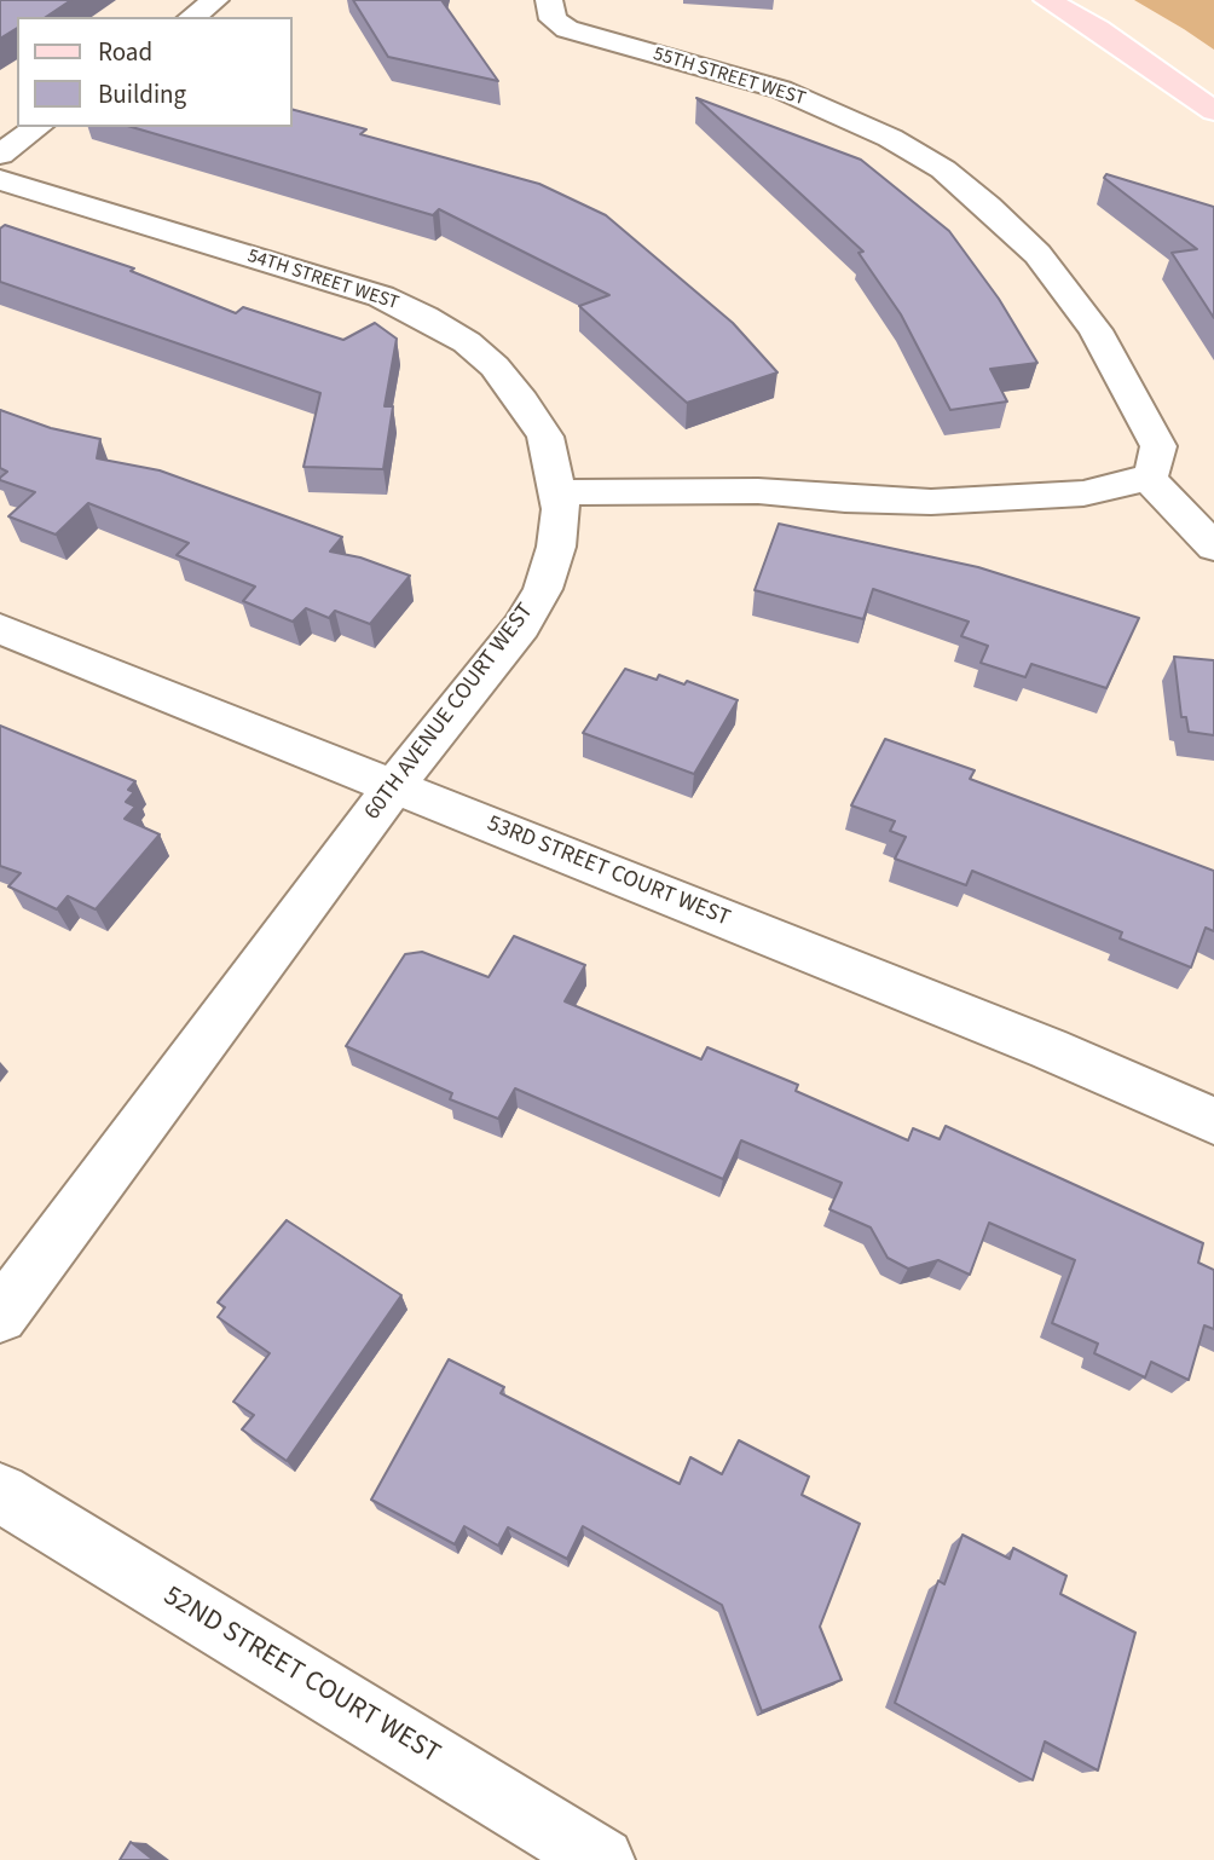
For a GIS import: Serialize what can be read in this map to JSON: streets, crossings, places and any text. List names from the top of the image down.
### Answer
{
  "streets": {
    "street": [
      "55TH STREET WEST",
      "54TH STREET WEST",
      "60TH AVENUE COURT WEST",
      "53RD STREET COURT WEST",
      "52ND STREET COURT WEST"
    ]
  },
  "crossings": [
    ["54TH STREET WEST", "60TH AVENUE COURT WEST"],
    ["60TH AVENUE COURT WEST", "53RD STREET COURT WEST"]
  ],
  "legend": ["Road", "Building"]
}
